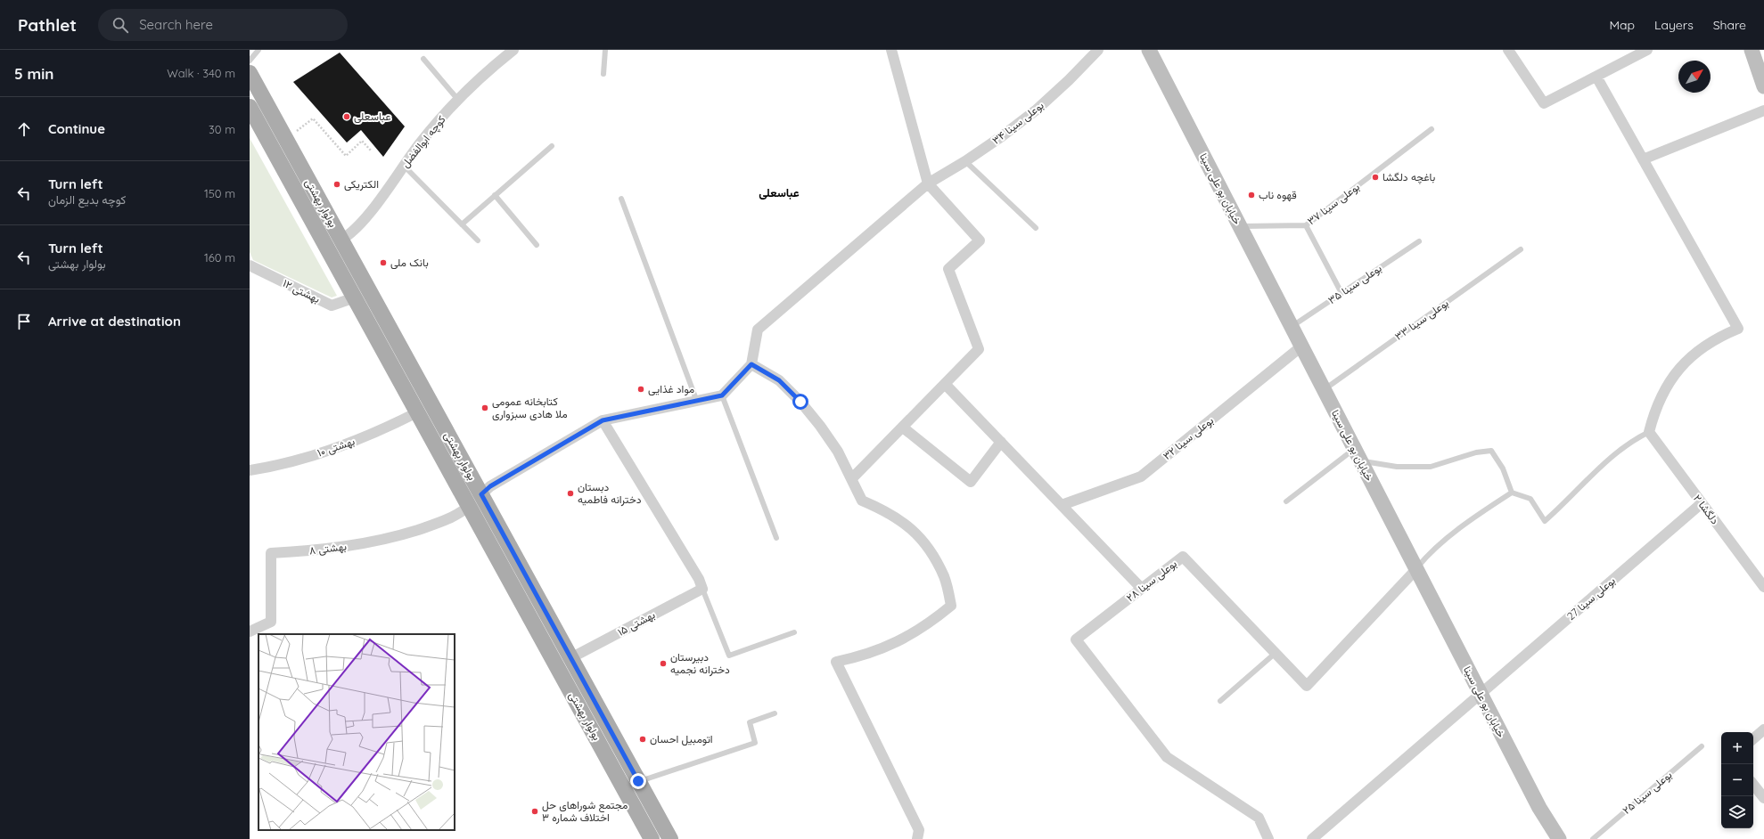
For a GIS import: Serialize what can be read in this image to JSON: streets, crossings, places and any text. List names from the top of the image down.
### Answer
{
  "streets": {
    "main road": ["خیابان بو علی سینا", "بولوار بهشتی"],
    "street": [
      "بوعلی سینا ۳۴",
      "کوچه ابوالفضل",
      "بهشتی ۱۲",
      "بوعلی سینا ۳۲",
      "بهشتی ۱۰",
      "دلگشا ۲",
      "بهشتی ۸",
      "بوعلی سینا ۲۸",
      "بوعلی سینا 27",
      "بهشتی ۱۵"
    ],
    "lane": [
      "بوعلی سینا ۳۷",
      "بوعلی سینا ۳۵",
      "بوعلی سینا ۳۳",
      "بوعلی سینا ۲۵"
    ]
  },
  "crossings": [
    ["کوچه ابوالفضل", "بولوار بهشتی"],
    ["خیابان بو علی سینا", "بوعلی سینا ۳۷"],
    ["خیابان بو علی سینا", "بوعلی سینا ۳۵"],
    ["خیابان بو علی سینا", "بوعلی سینا ۳۳"],
    ["خیابان بو علی سینا", "بوعلی سینا ۳۲"],
    ["خیابان بو علی سینا", "بوعلی سینا ۲۸"],
    ["خیابان بو علی سینا", "بوعلی سینا 27"],
    ["بولوار بهشتی", "بهشتی ۱۲"],
    ["بولوار بهشتی", "بهشتی ۱۰"],
    ["بولوار بهشتی", "بهشتی ۸"],
    ["بولوار بهشتی", "بهشتی ۱۵"],
    ["دلگشا ۲", "بوعلی سینا 27"]
  ],
  "districts": ["عباسعلی"],
  "places": [
    "عباسعلی",
    "باغچه دلگشا",
    "الکتریکی",
    "قهوه ناب",
    "بانک ملی",
    "مواد غذایی",
    "کتابخانه عمومی ملا هادی سبزواری",
    "دبستان دخترانه فاطمیه",
    "دبیرستان دخترانه نجمیه",
    "اتومبیل احسان",
    "مجتمع شوراهای حل اختلاف شماره ۳"
  ],
  "north": "top right",
  "page": {
    "header": "Pathlet",
    "search": "Search here",
    "nav": ["Map", "Layers", "Share"],
    "heading": ["5 min", "Walk · 340 m"],
    "list": [
      ["Continue", "30 m"],
      ["Turn left", "کوچه بدیع الزمان", "150 m"],
      ["Turn left", "بولوار بهشتی", "160 m"],
      "Arrive at destination"
    ],
    "map_buttons": ["+", "−"]
  }
}
